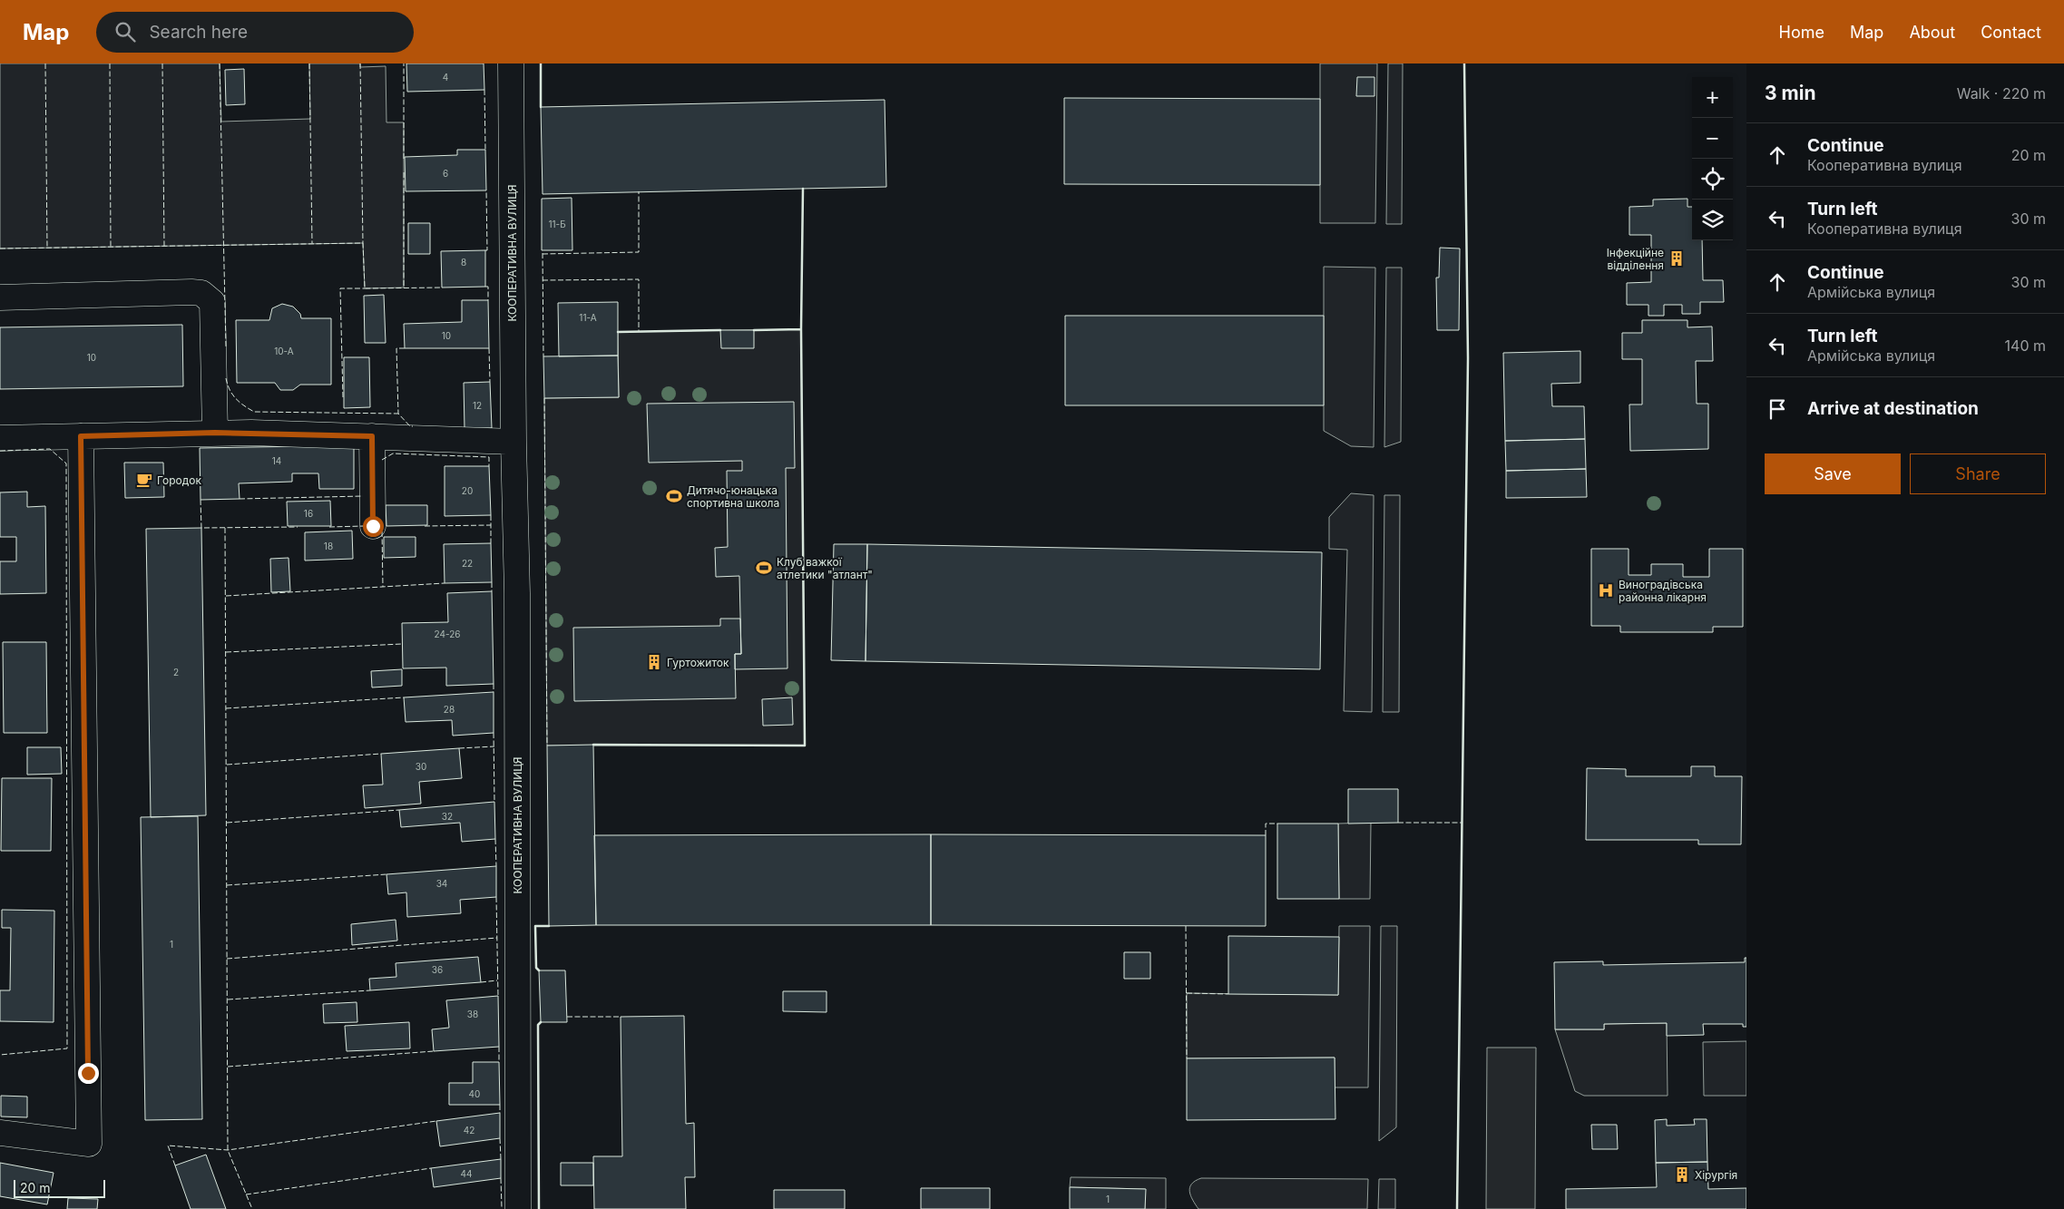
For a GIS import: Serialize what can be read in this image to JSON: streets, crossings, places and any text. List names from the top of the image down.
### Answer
{
  "streets": {
    "street": ["КООПЕРАТИВНА ВУЛИЦЯ"]
  },
  "places": {
    "building": ["Інфекційне відділення", "Гуртожиток", "Хірургія"],
    "cafe": ["Городок"],
    "sports": ["Дитячо-юнацька спортивна школа", "Клуб важкої атлетики \"атлант\""],
    "hospital": ["Виноградівська районна лікарня"]
  },
  "house_numbers": [
    "4",
    "6",
    "11-Б",
    "8",
    "11-А",
    "10",
    "10-А",
    "10",
    "12",
    "14",
    "20",
    "16",
    "18",
    "22",
    "24-26",
    "2",
    "28",
    "30",
    "32",
    "34",
    "1",
    "36",
    "38",
    "40",
    "42",
    "44",
    "1"
  ],
  "scale_bar": "20 m",
  "page": {
    "header": "Map",
    "search": "Search here",
    "nav": [
      "Home",
      "Map",
      "About",
      "Contact"
    ],
    "heading": ["3 min", "Walk · 220 m"],
    "map_buttons": ["+", "−"],
    "list": [
      ["Continue", "Кооперативна вулиця", "20 m"],
      ["Turn left", "Кооперативна вулиця", "30 m"],
      ["Continue", "Армійська вулиця", "30 m"],
      ["Turn left", "Армійська вулиця", "140 m"],
      "Arrive at destination"
    ],
    "buttons": ["Save", "Share"],
    "scale": "20 m"
  }
}
